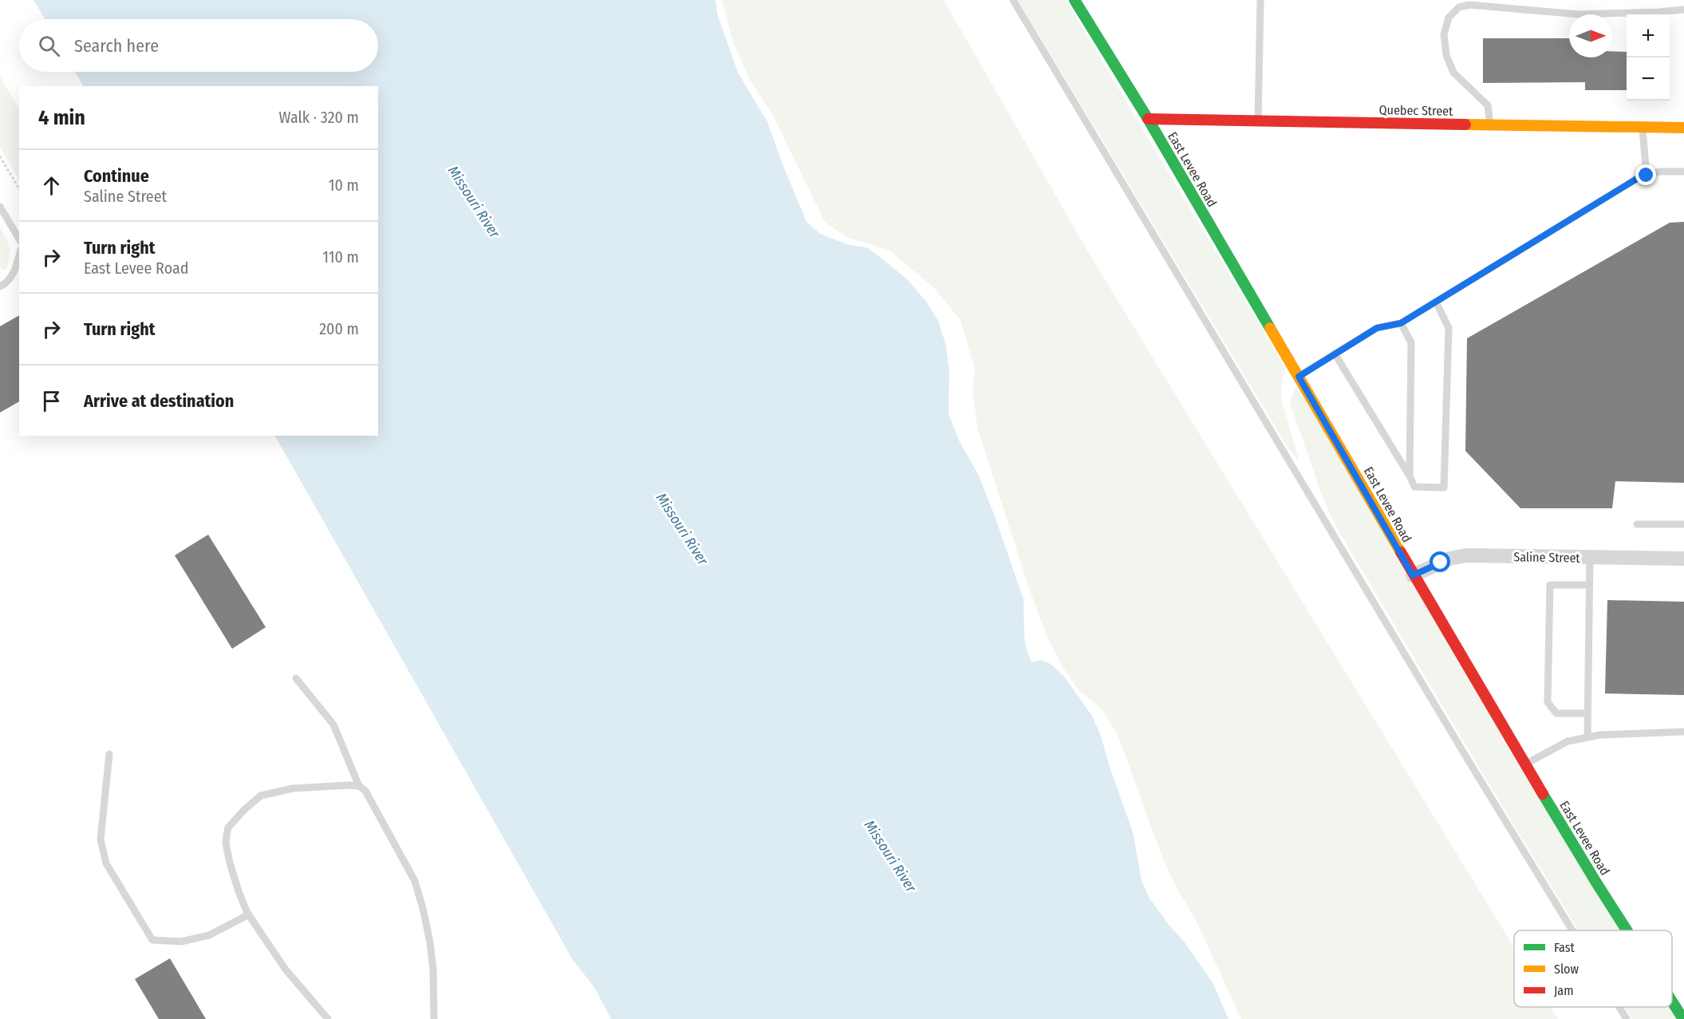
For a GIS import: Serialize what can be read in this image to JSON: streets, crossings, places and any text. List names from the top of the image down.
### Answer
{
  "streets": {
    "street": ["Quebec Street", "East Levee Road", "Saline Street"]
  },
  "crossings": [
    ["Quebec Street", "East Levee Road"],
    ["East Levee Road", "Saline Street"]
  ],
  "water": ["Missouri River"],
  "legend": ["Fast", "Slow", "Jam"],
  "north": "right",
  "page": {
    "map_buttons": ["+", "−"],
    "search": "Search here",
    "heading": ["4 min", "Walk · 320 m"],
    "list": [
      ["Continue", "Saline Street", "10 m"],
      ["Turn right", "East Levee Road", "110 m"],
      ["Turn right", "200 m"],
      "Arrive at destination"
    ]
  }
}
